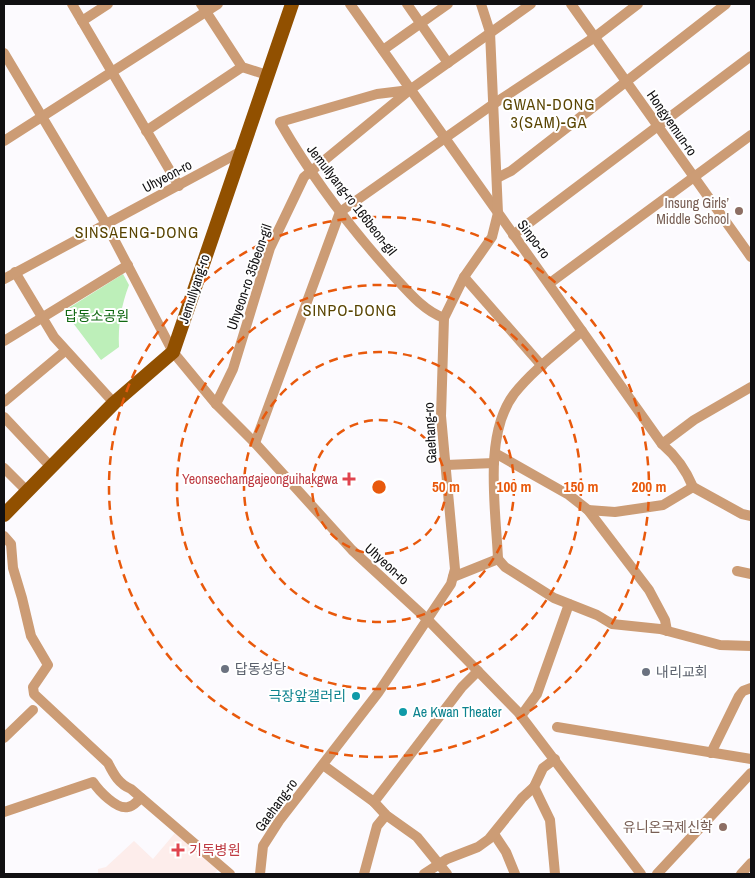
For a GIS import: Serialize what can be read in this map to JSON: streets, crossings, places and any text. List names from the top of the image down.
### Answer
{
  "streets": {
    "main road": ["Jemullyang-ro"],
    "street": [
      "Hongyemun-ro",
      "Uhyeon-ro",
      "Jemullyang-ro 166beon-gil",
      "Sinpo-ro",
      "Uhyeon-ro 35beon-gil",
      "Gaehang-ro"
    ]
  },
  "crossings": [
    ["Uhyeon-ro", "Uhyeon-ro 35beon-gil"],
    ["Uhyeon-ro", "Jemullyang-ro"],
    ["Uhyeon-ro", "Gaehang-ro"],
    ["Jemullyang-ro 166beon-gil", "Sinpo-ro"],
    ["Jemullyang-ro 166beon-gil", "Uhyeon-ro 35beon-gil"],
    ["Jemullyang-ro 166beon-gil", "Gaehang-ro"],
    ["Sinpo-ro", "Uhyeon-ro 35beon-gil"],
    ["Sinpo-ro", "Gaehang-ro"],
    ["Uhyeon-ro 35beon-gil", "Gaehang-ro"]
  ],
  "districts": ["GWAN-DONG 3(SAM)-GA", "SINSAENG-DONG", "SINPO-DONG"],
  "parks": ["답동소공원"],
  "places": {
    "other": [
      "Insung Girls’ Middle School",
      "답동성당",
      "내리교회",
      "극장앞갤러리",
      "Ae Kwan Theater",
      "유니온국제신학"
    ],
    "health": ["Yeonsechamgajeonguihakgwa", "기독병원"]
  },
  "rings": [
    "50 m",
    "100 m",
    "150 m",
    "200 m"
  ]
}
